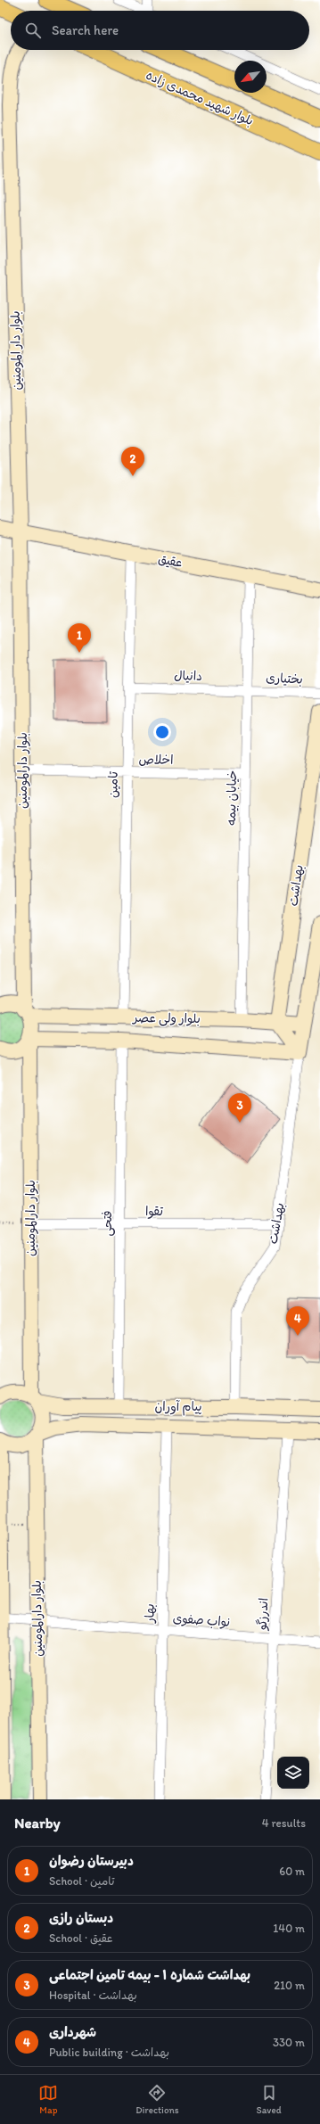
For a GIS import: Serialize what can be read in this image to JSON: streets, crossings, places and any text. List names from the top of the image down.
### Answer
{
  "streets": {
    "main road": ["بلوار شهید محمدی زاده"],
    "street": [
      "بلوار دار المومنین",
      "عقیق",
      "دانیال",
      "بختیاری",
      "اخلاص",
      "بلوار دارالمومنین",
      "تامین",
      "خیابان بیمه",
      "بهداشت",
      "بلوار ولی عصر",
      "تقوا",
      "فتحی",
      "پیام آوران",
      "بهار",
      "اندرزگو",
      "نواب صفوی"
    ]
  },
  "crossings": [
    ["بلوار دار المومنین", "عقیق"],
    ["بلوار دار المومنین", "بلوار دارالمومنین"],
    ["عقیق", "بلوار دارالمومنین"],
    ["عقیق", "تامین"],
    ["عقیق", "خیابان بیمه"],
    ["دانیال", "بختیاری"],
    ["دانیال", "تامین"],
    ["دانیال", "خیابان بیمه"],
    ["بختیاری", "خیابان بیمه"],
    ["اخلاص", "بلوار دارالمومنین"],
    ["اخلاص", "تامین"],
    ["اخلاص", "خیابان بیمه"],
    ["بلوار دارالمومنین", "بلوار ولی عصر"],
    ["بلوار دارالمومنین", "تقوا"],
    ["بلوار دارالمومنین", "پیام آوران"],
    ["بلوار دارالمومنین", "نواب صفوی"],
    ["تامین", "بلوار ولی عصر"],
    ["خیابان بیمه", "بلوار ولی عصر"],
    ["بهداشت", "بلوار ولی عصر"],
    ["بهداشت", "تقوا"],
    ["بهداشت", "پیام آوران"],
    ["بلوار ولی عصر", "فتحی"],
    ["تقوا", "فتحی"],
    ["فتحی", "پیام آوران"],
    ["پیام آوران", "بهار"],
    ["پیام آوران", "اندرزگو"],
    ["بهار", "نواب صفوی"],
    ["اندرزگو", "نواب صفوی"]
  ],
  "north": "bottom left",
  "page": {
    "search": "Search here",
    "pins": [
      "2",
      "1",
      "3",
      "4"
    ],
    "heading": ["Nearby", "4 results"],
    "list": [
      {
        "mark": "1",
        "name": "دبیرستان رضوان",
        "note": "School · تامین",
        "value": "60 m"
      },
      {
        "mark": "2",
        "name": "دبستان رازی",
        "note": "School · عقیق",
        "value": "140 m"
      },
      {
        "mark": "3",
        "name": "بهداشت شماره ۱ - بیمه تامین اجتماعی",
        "note": "Hospital · بهداشت",
        "value": "210 m"
      },
      {
        "mark": "4",
        "name": "شهرداری",
        "note": "Public building · بهداشت",
        "value": "330 m"
      }
    ],
    "nav": ["Map", "Directions", "Saved"]
  }
}
